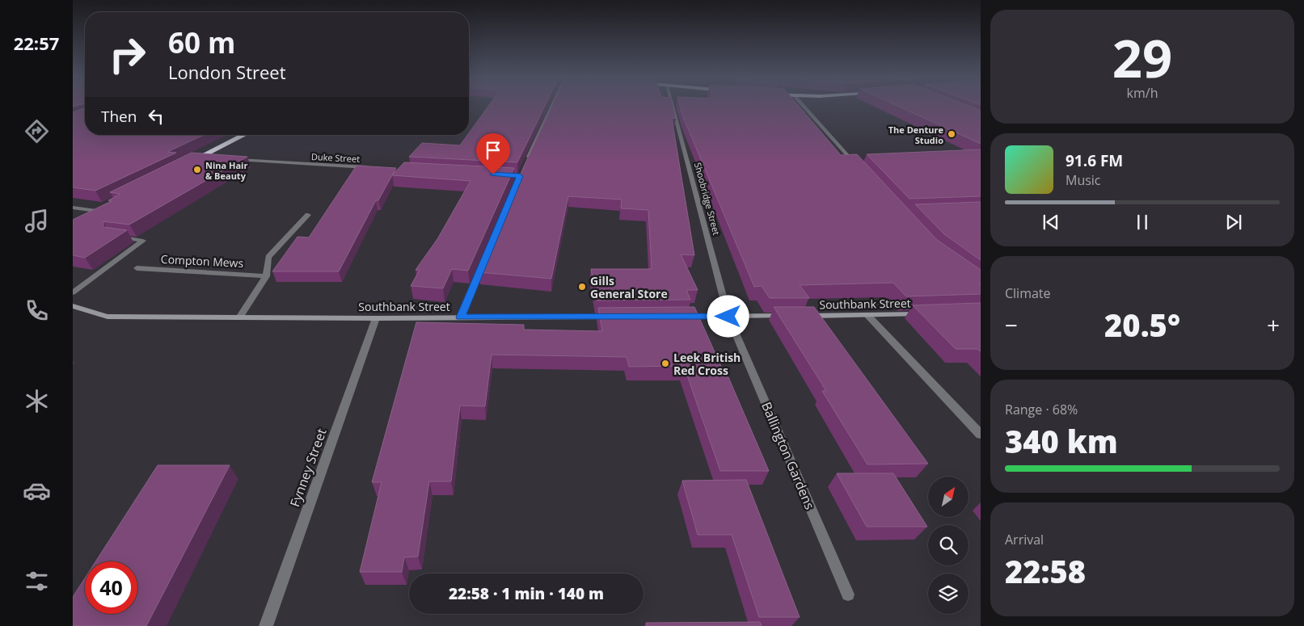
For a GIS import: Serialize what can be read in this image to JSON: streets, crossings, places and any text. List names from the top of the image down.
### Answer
{
  "streets": {
    "street": [
      "Duke Street",
      "Shoobridge Street",
      "Compton Mews",
      "Southbank Street",
      "Ballington Gardens",
      "Fynney Street"
    ]
  },
  "crossings": [
    ["Shoobridge Street", "Ballington Gardens"],
    ["Southbank Street", "Fynney Street"]
  ],
  "places": [
    "The Denture Studio",
    "Nina Hair & Beauty",
    "Gills General Store",
    "Leek British Red Cross"
  ],
  "north": "top right",
  "page": {
    "tabs": "22:57",
    "tile": [
      ["29", "km/h"],
      "Climate",
      ["Range · 68%", "340 km"],
      ["Arrival", "22:58"]
    ],
    "turn": ["60 m", "London Street"],
    "then": "Then",
    "song": ["91.6 FM", "Music"],
    "heat": ["−", "20.5°", "+"],
    "limit": "40",
    "trip": "22:58 · 1 min · 140 m"
  }
}
